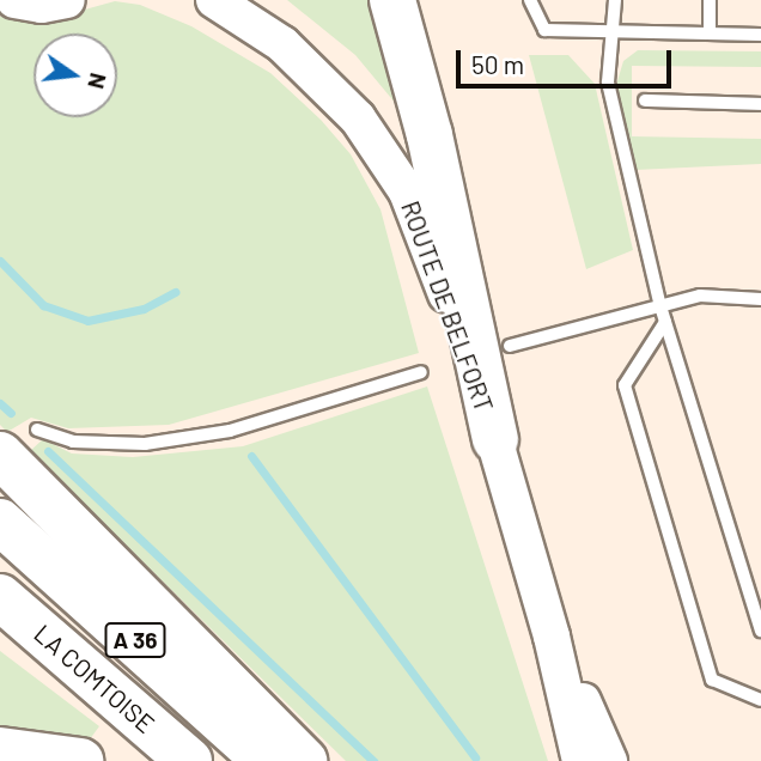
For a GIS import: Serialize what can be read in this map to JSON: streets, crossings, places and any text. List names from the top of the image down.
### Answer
{
  "streets": {
    "highway": ["A 36", "LA COMTOISE"],
    "main road": ["ROUTE DE BELFORT"]
  },
  "scale_bar": "50 m",
  "north": "right"
}
